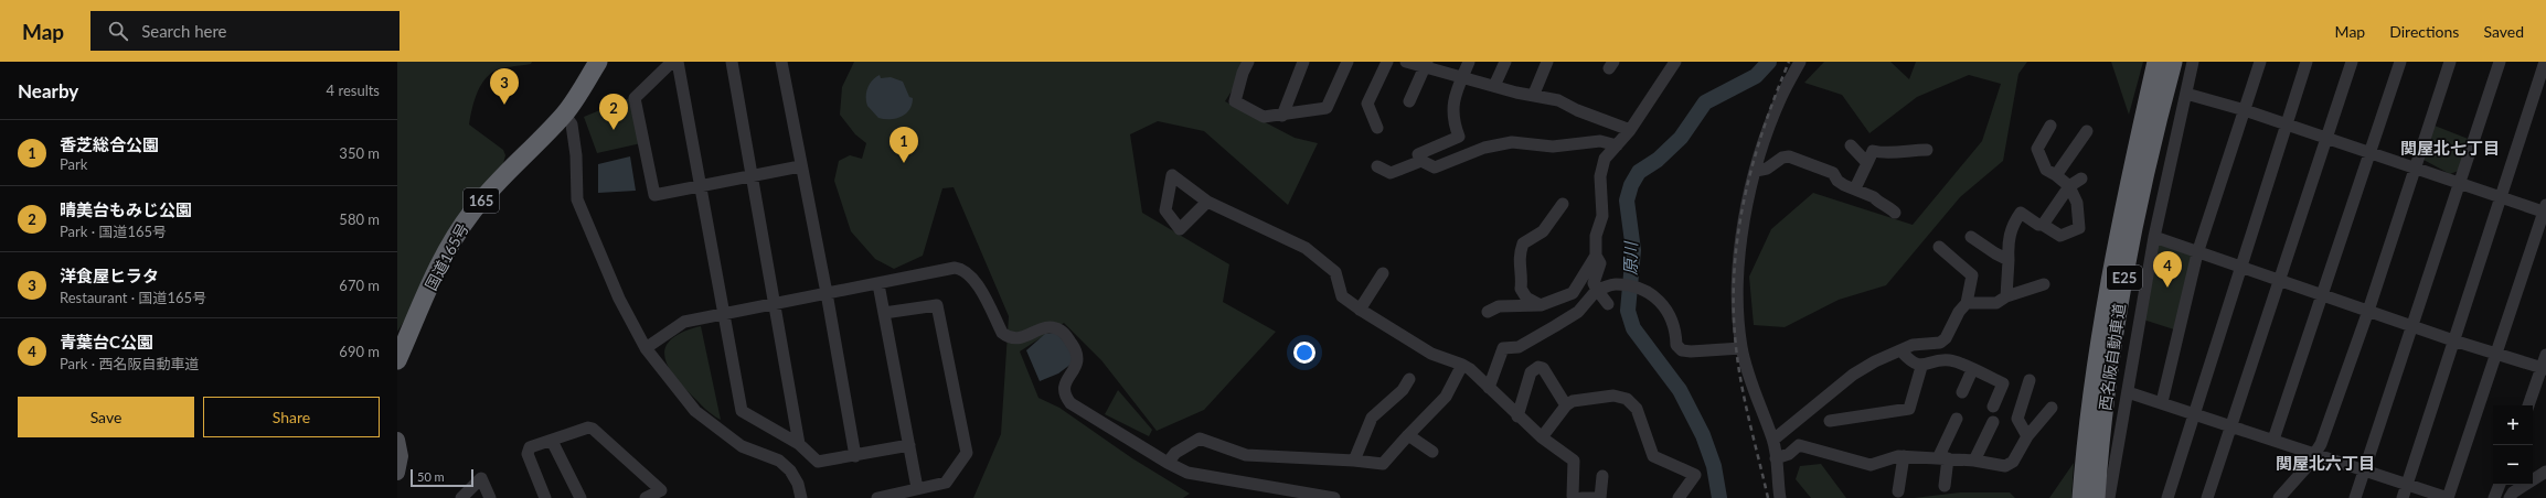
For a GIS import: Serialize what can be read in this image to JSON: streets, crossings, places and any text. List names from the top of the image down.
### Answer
{
  "streets": {
    "highway": [
      "165",
      "国道165号",
      "E25",
      "西名阪自動車道"
    ]
  },
  "districts": ["関屋北七丁目", "関屋北六丁目"],
  "water": ["原川"],
  "scale_bar": "50 m",
  "page": {
    "header": "Map",
    "search": "Search here",
    "nav": ["Map", "Directions", "Saved"],
    "heading": ["Nearby", "4 results"],
    "pins": [
      "3",
      "2",
      "1",
      "4"
    ],
    "list": [
      {
        "mark": "1",
        "name": "香芝総合公園",
        "note": "Park",
        "value": "350 m"
      },
      {
        "mark": "2",
        "name": "晴美台もみじ公園",
        "note": "Park · 国道165号",
        "value": "580 m"
      },
      {
        "mark": "3",
        "name": "洋食屋ヒラタ",
        "note": "Restaurant · 国道165号",
        "value": "670 m"
      },
      {
        "mark": "4",
        "name": "青葉台C公園",
        "note": "Park · 西名阪自動車道",
        "value": "690 m"
      }
    ],
    "buttons": ["Save", "Share"],
    "map_buttons": ["+", "−"],
    "scale": "50 m"
  }
}
